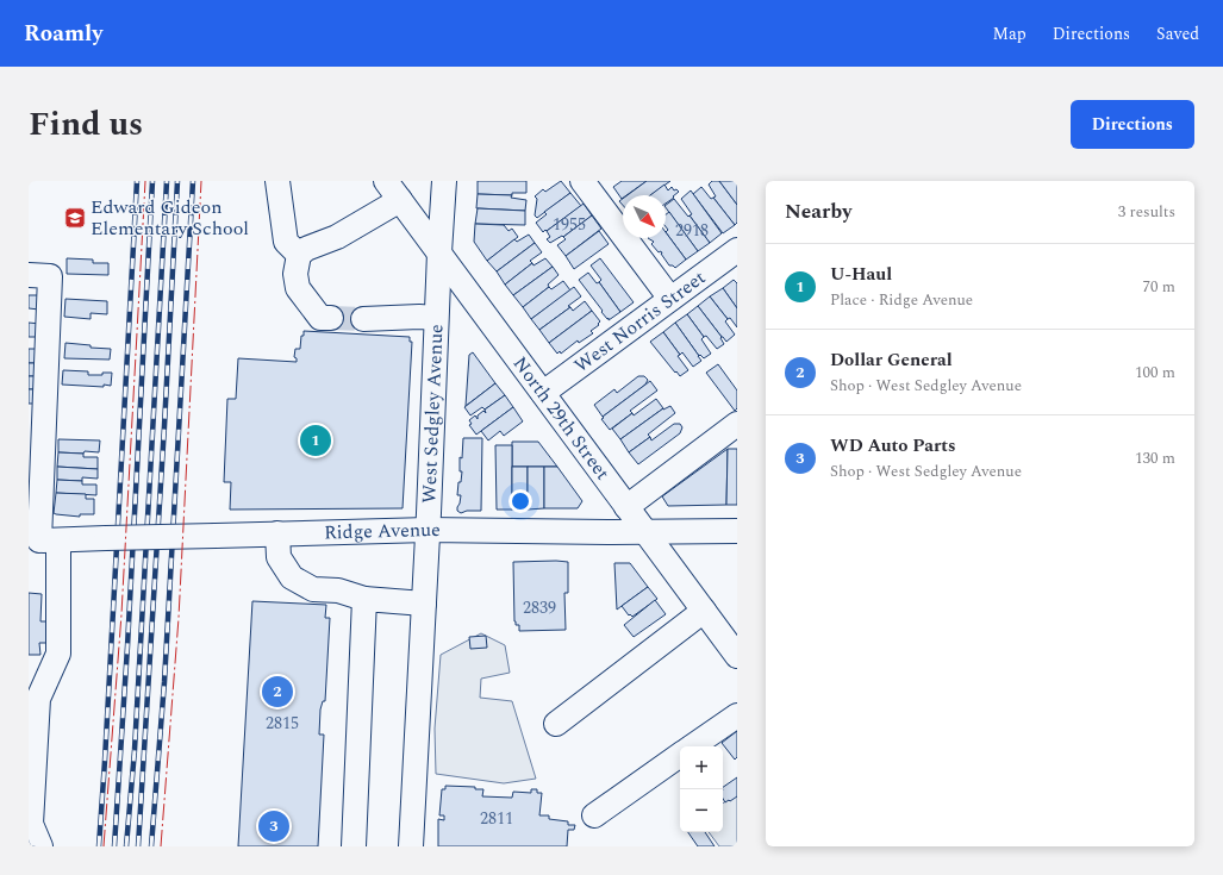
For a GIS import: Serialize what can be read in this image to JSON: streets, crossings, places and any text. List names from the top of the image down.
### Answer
{
  "streets": {
    "street": [
      "West Norris Street",
      "West Sedgley Avenue",
      "North 29th Street",
      "Ridge Avenue"
    ]
  },
  "crossings": [
    ["West Norris Street", "North 29th Street"],
    ["West Sedgley Avenue", "North 29th Street"],
    ["West Sedgley Avenue", "Ridge Avenue"],
    ["North 29th Street", "Ridge Avenue"]
  ],
  "places": {
    "school or university": ["Edward Gideon Elementary School"]
  },
  "house_numbers": [
    "1955",
    "2918",
    "2839",
    "2815",
    "2811"
  ],
  "north": "bottom right",
  "page": {
    "header": "Roamly",
    "nav": ["Map", "Directions", "Saved"],
    "title": "Find us",
    "buttons": "Directions",
    "heading": ["Nearby", "3 results"],
    "list": [
      {
        "mark": "1",
        "name": "U-Haul",
        "note": "Place · Ridge Avenue",
        "value": "70 m"
      },
      {
        "mark": "2",
        "name": "Dollar General",
        "note": "Shop · West Sedgley Avenue",
        "value": "100 m"
      },
      {
        "mark": "3",
        "name": "WD Auto Parts",
        "note": "Shop · West Sedgley Avenue",
        "value": "130 m"
      }
    ],
    "pins": ["1", "2", "3"],
    "map_buttons": ["+", "−"]
  }
}
